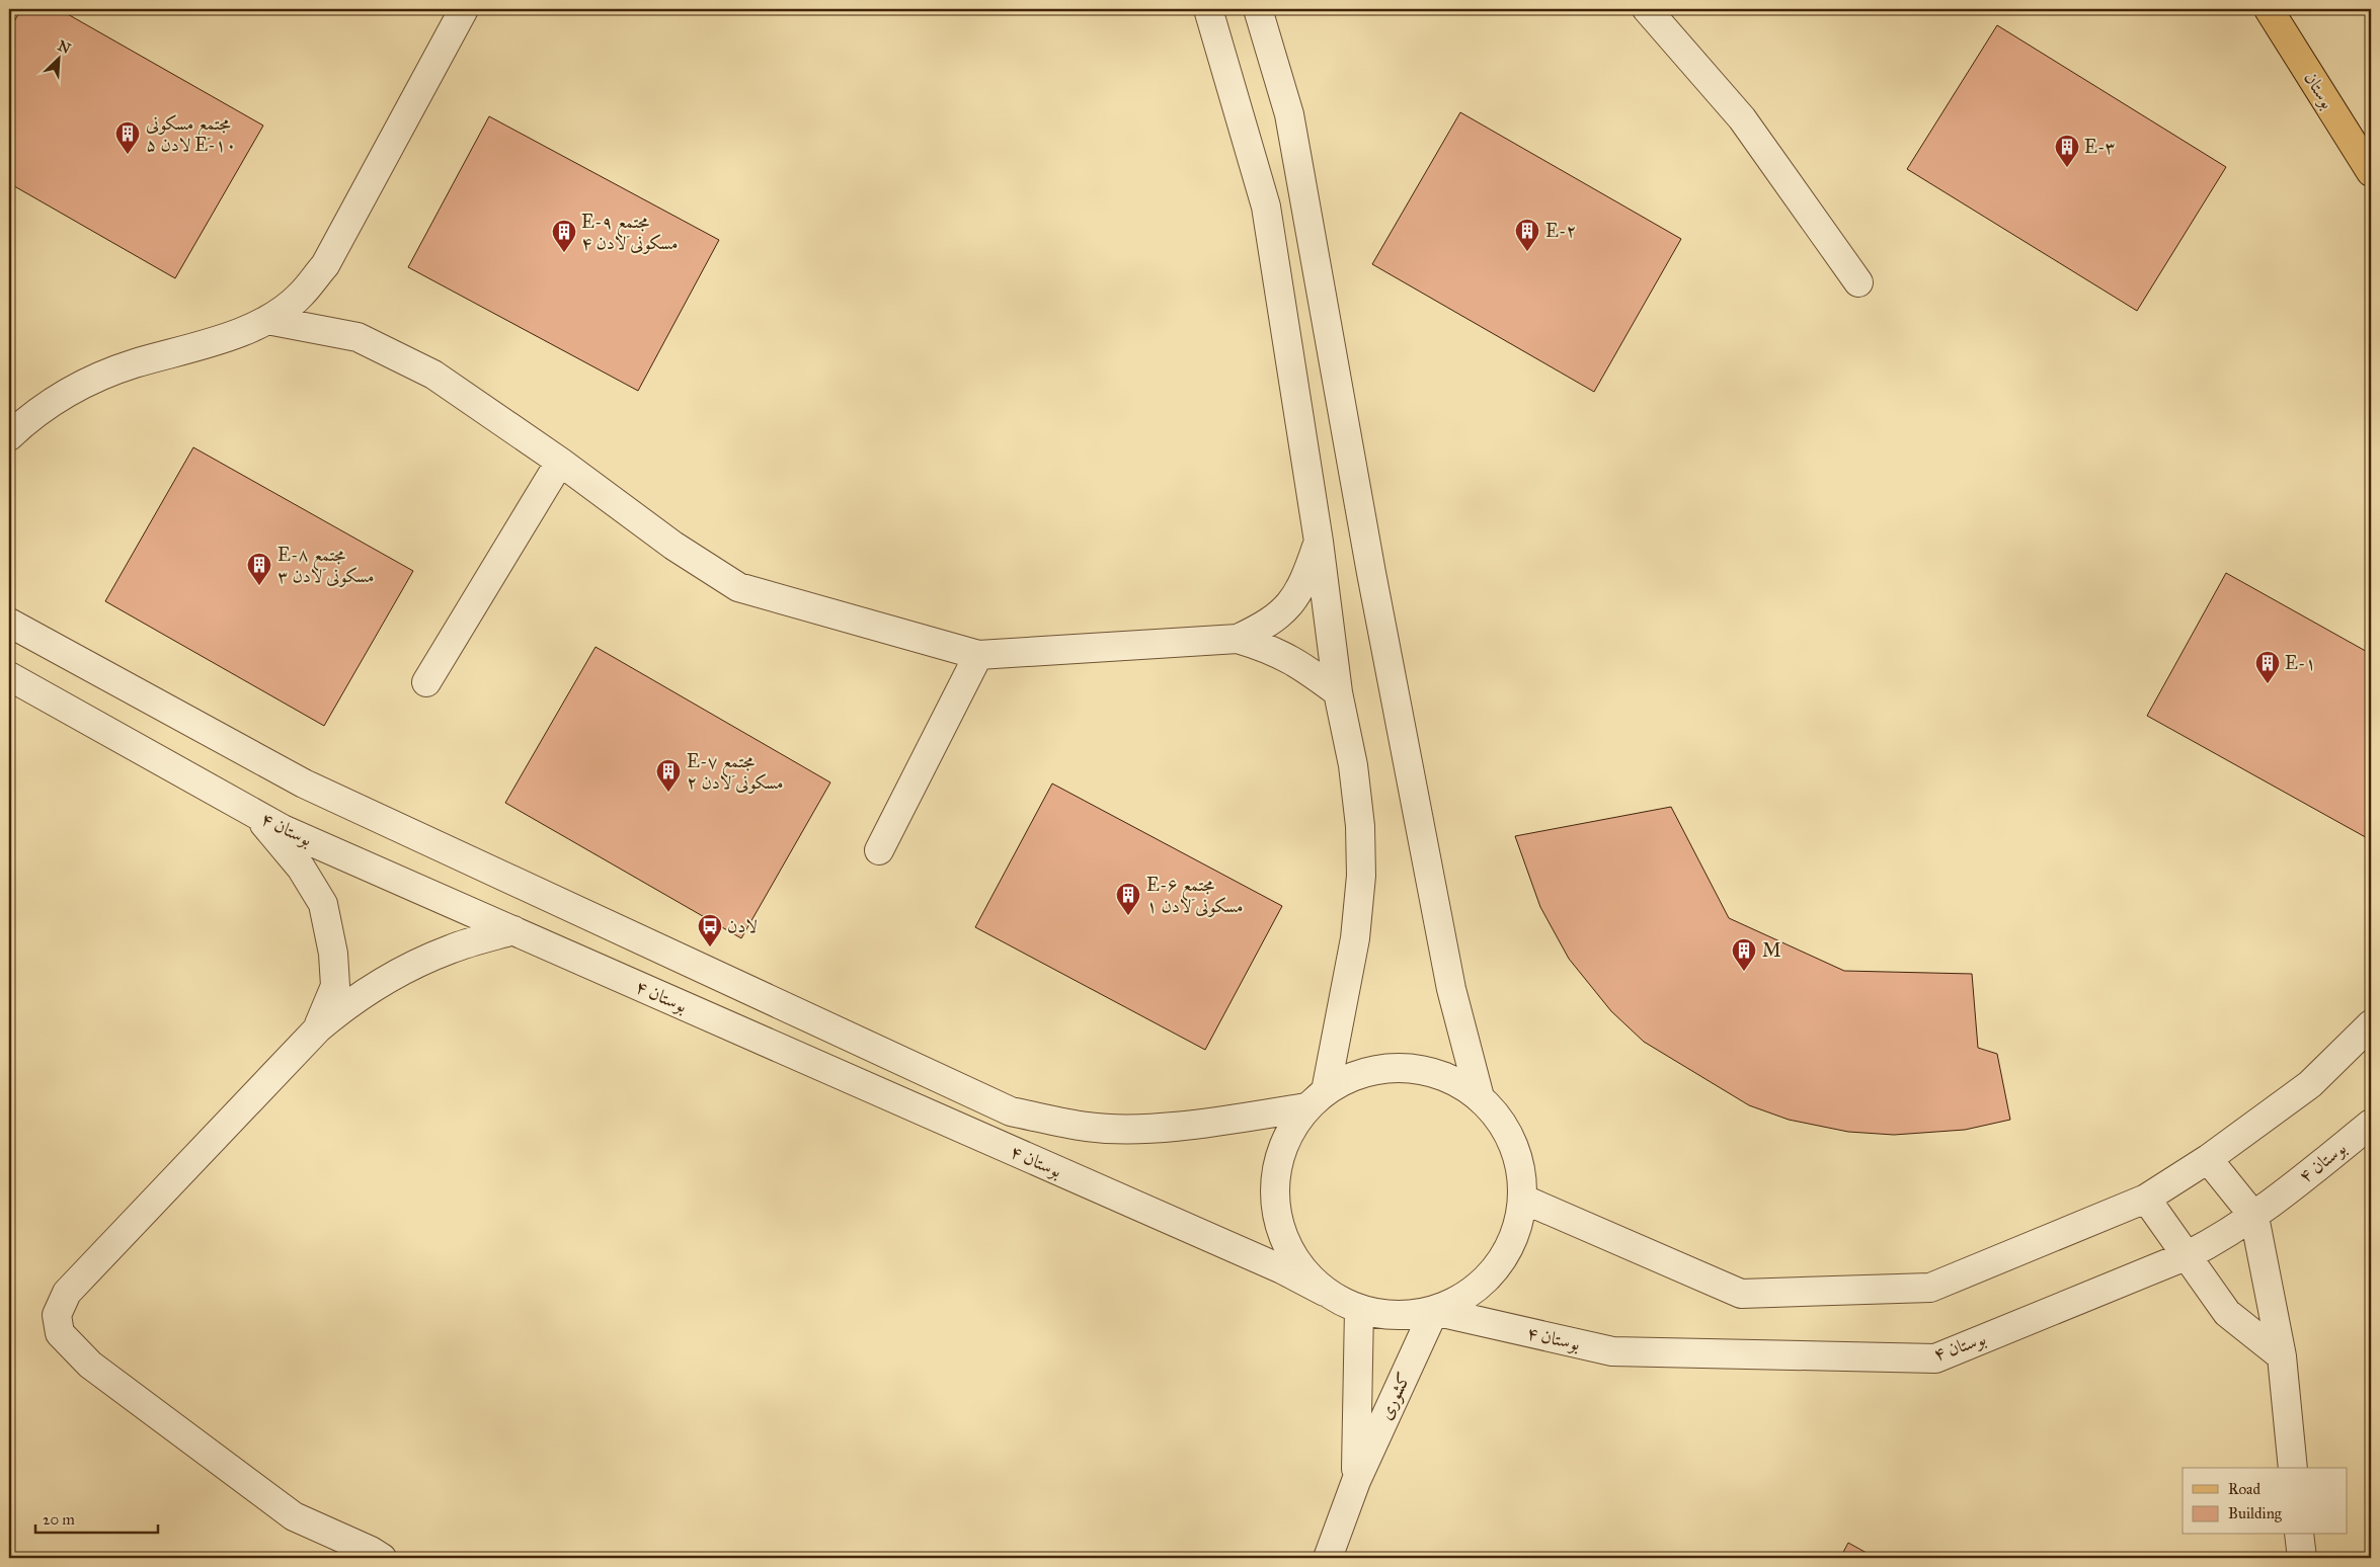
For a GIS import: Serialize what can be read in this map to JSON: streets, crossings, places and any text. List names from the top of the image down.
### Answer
{
  "streets": {
    "main road": ["بوستان"],
    "street": ["بوستان ۴", "کشوری"]
  },
  "crossings": [
    ["بوستان ۴", "کشوری"]
  ],
  "places": {
    "building": [
      "مجتمع مسکونی لادن ۵ E-۱۰",
      "E-۳",
      "E-۲",
      "E-۹ مجتمع مسکونی لادن ۴",
      "E-۸ مجتمع مسکونی لادن ۳",
      "E-۱",
      "E-۷ مجتمع مسکونی لادن ۲",
      "E-۶ مجتمع مسکونی لادن ۱",
      "M"
    ],
    "bus stop": ["لادن"]
  },
  "legend": ["Road", "Building"],
  "scale_bar": "20 m",
  "north": "top right"
}
